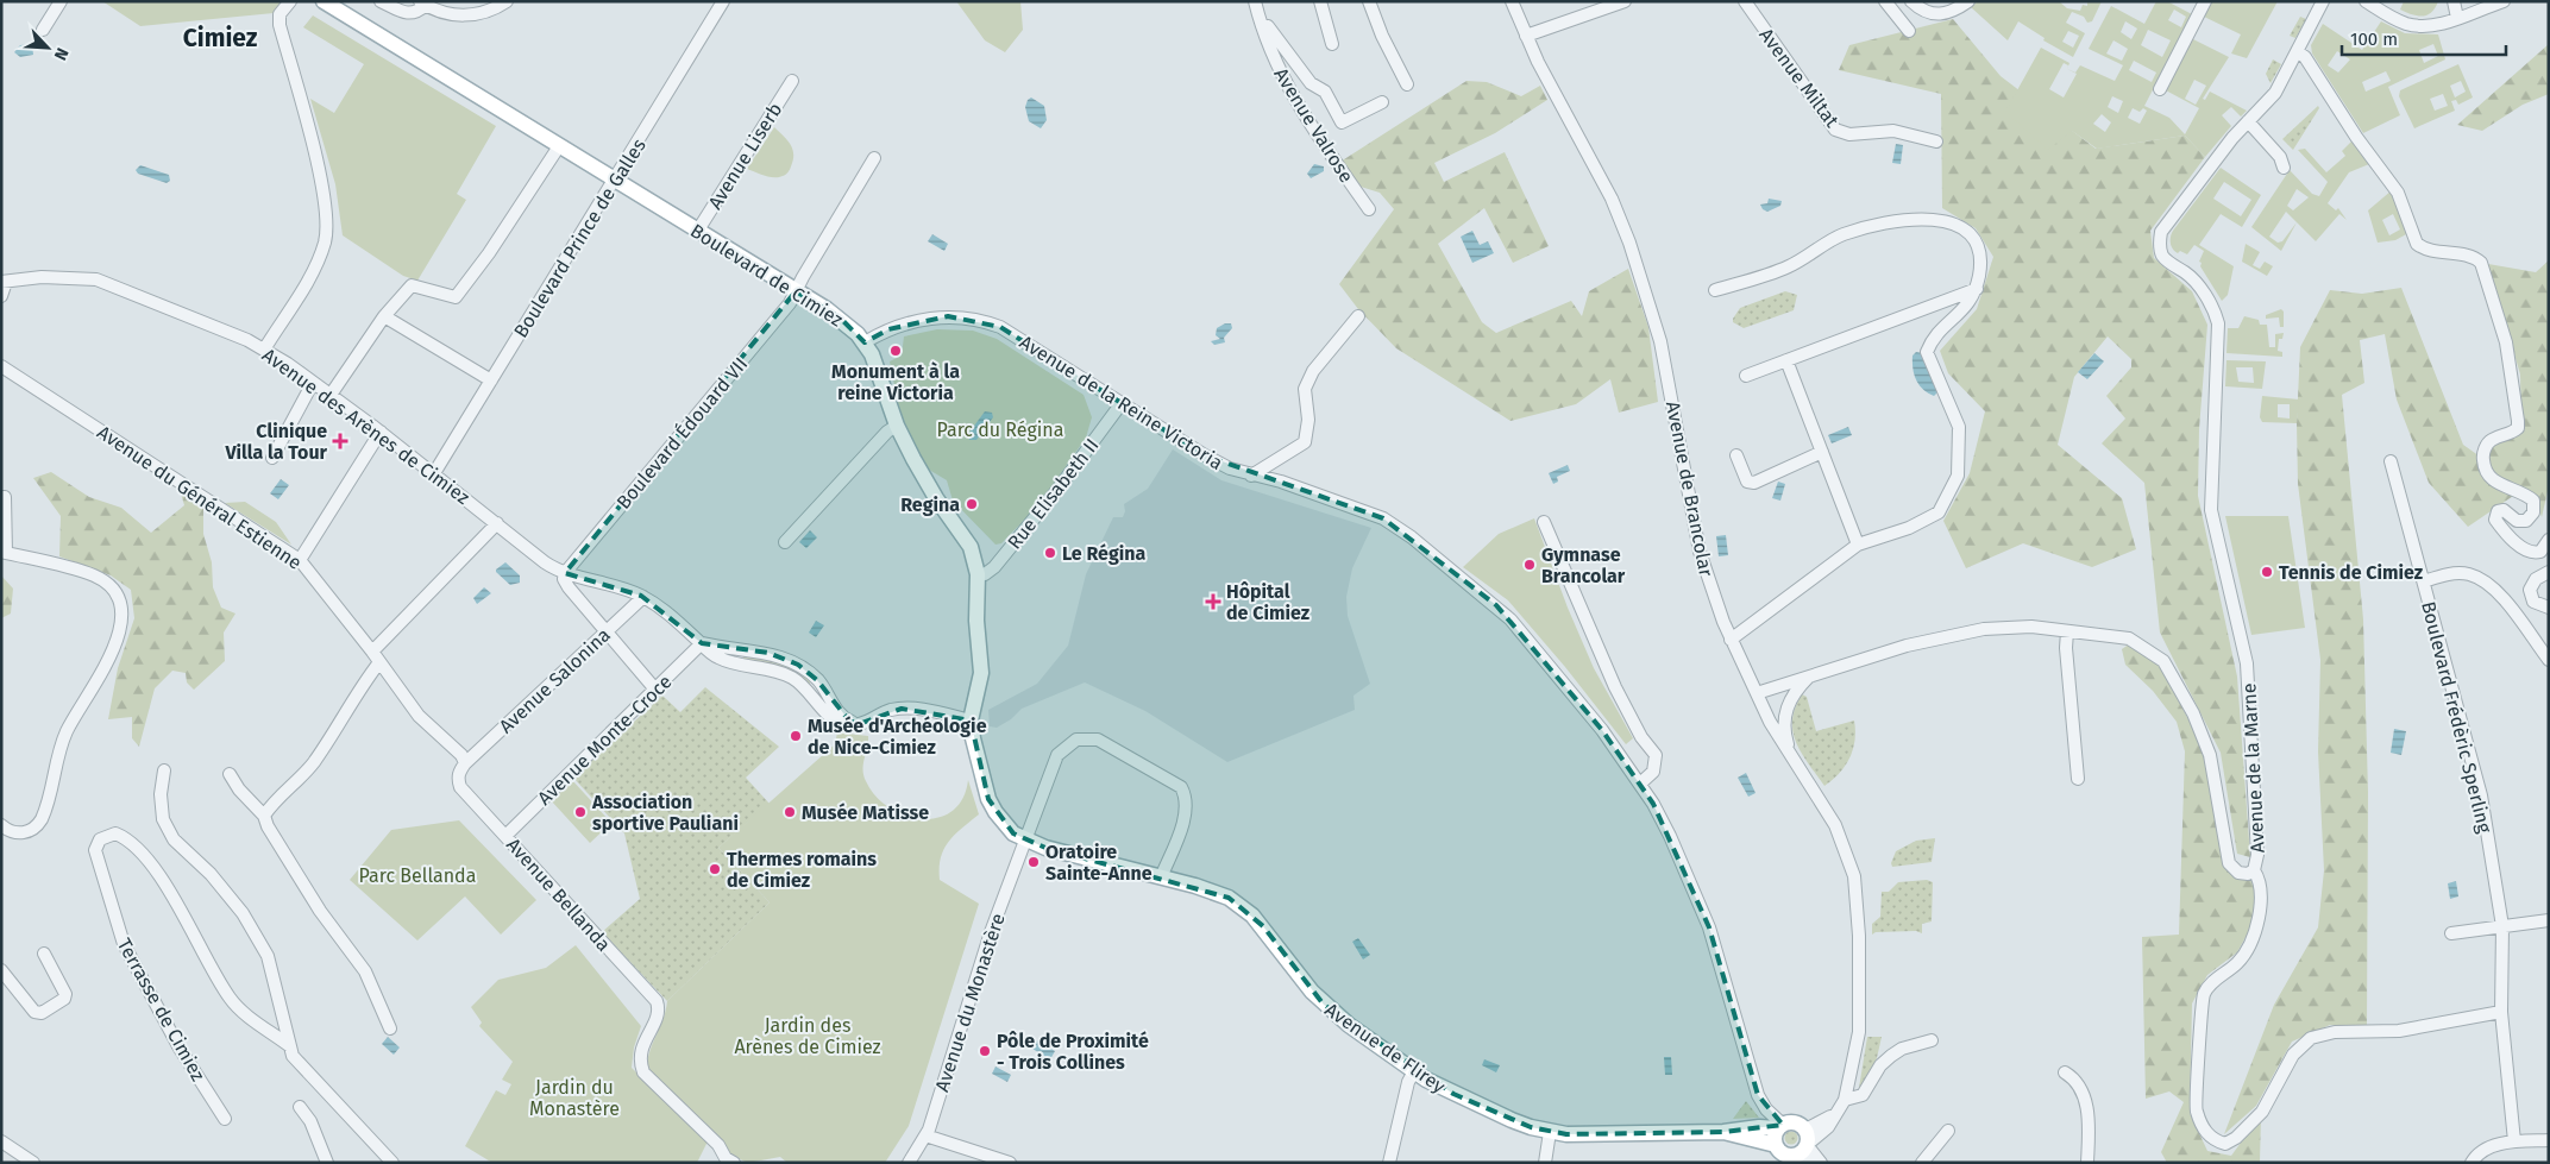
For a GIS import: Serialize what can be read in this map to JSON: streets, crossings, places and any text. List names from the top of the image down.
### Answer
{
  "streets": {
    "main road": ["Boulevard de Cimiez", "Avenue de Flirey"],
    "street": [
      "Avenue Miltat",
      "Avenue Valrose",
      "Avenue Liserb",
      "Boulevard Prince de Galles",
      "Avenue de la Reine Victoria",
      "Avenue des Arènes de Cimiez",
      "Boulevard Édouard VII",
      "Avenue de Brancolar",
      "Rue Elisabeth II",
      "Avenue du Général Estienne",
      "Avenue Salonina",
      "Boulevard Frédèric Sperling",
      "Avenue Monte-Croce",
      "Avenue de la Marne",
      "Avenue Bellanda",
      "Avenue du Monastère",
      "Terrasse de Cimiez"
    ]
  },
  "crossings": [
    ["Avenue Liserb", "Boulevard de Cimiez"],
    ["Boulevard Prince de Galles", "Boulevard de Cimiez"],
    ["Boulevard Prince de Galles", "Avenue des Arènes de Cimiez"],
    ["Boulevard de Cimiez", "Avenue de la Reine Victoria"],
    ["Boulevard de Cimiez", "Avenue des Arènes de Cimiez"],
    ["Boulevard de Cimiez", "Boulevard Édouard VII"],
    ["Boulevard de Cimiez", "Rue Elisabeth II"],
    ["Boulevard de Cimiez", "Avenue du Monastère"],
    ["Boulevard de Cimiez", "Avenue de Flirey"],
    ["Avenue de la Reine Victoria", "Rue Elisabeth II"],
    ["Avenue de la Reine Victoria", "Avenue de Flirey"],
    ["Avenue des Arènes de Cimiez", "Boulevard Édouard VII"],
    ["Avenue des Arènes de Cimiez", "Avenue Salonina"],
    ["Avenue des Arènes de Cimiez", "Avenue Monte-Croce"],
    ["Avenue de Brancolar", "Avenue de la Marne"],
    ["Avenue de Brancolar", "Avenue de Flirey"],
    ["Avenue du Général Estienne", "Avenue Salonina"],
    ["Avenue du Général Estienne", "Avenue Bellanda"],
    ["Avenue Salonina", "Avenue Bellanda"],
    ["Avenue Monte-Croce", "Avenue Bellanda"],
    ["Avenue du Monastère", "Avenue de Flirey"]
  ],
  "districts": ["Cimiez"],
  "parks": [
    "Parc du Régina",
    "Parc Bellanda",
    "Jardin des Arènes de Cimiez",
    "Jardin du Monastère"
  ],
  "places": {
    "other": [
      "Monument à la reine Victoria",
      "Regina",
      "Le Régina",
      "Gymnase Brancolar",
      "Tennis de Cimiez",
      "Musée d'Archéologie de Nice-Cimiez",
      "Association sportive Pauliani",
      "Musée Matisse",
      "Oratoire Sainte-Anne",
      "Thermes romains de Cimiez",
      "Pôle de Proximité - Trois Collines"
    ],
    "health": ["Clinique Villa la Tour", "Hôpital de Cimiez"]
  },
  "scale_bar": "100 m",
  "north": "bottom right"
}
